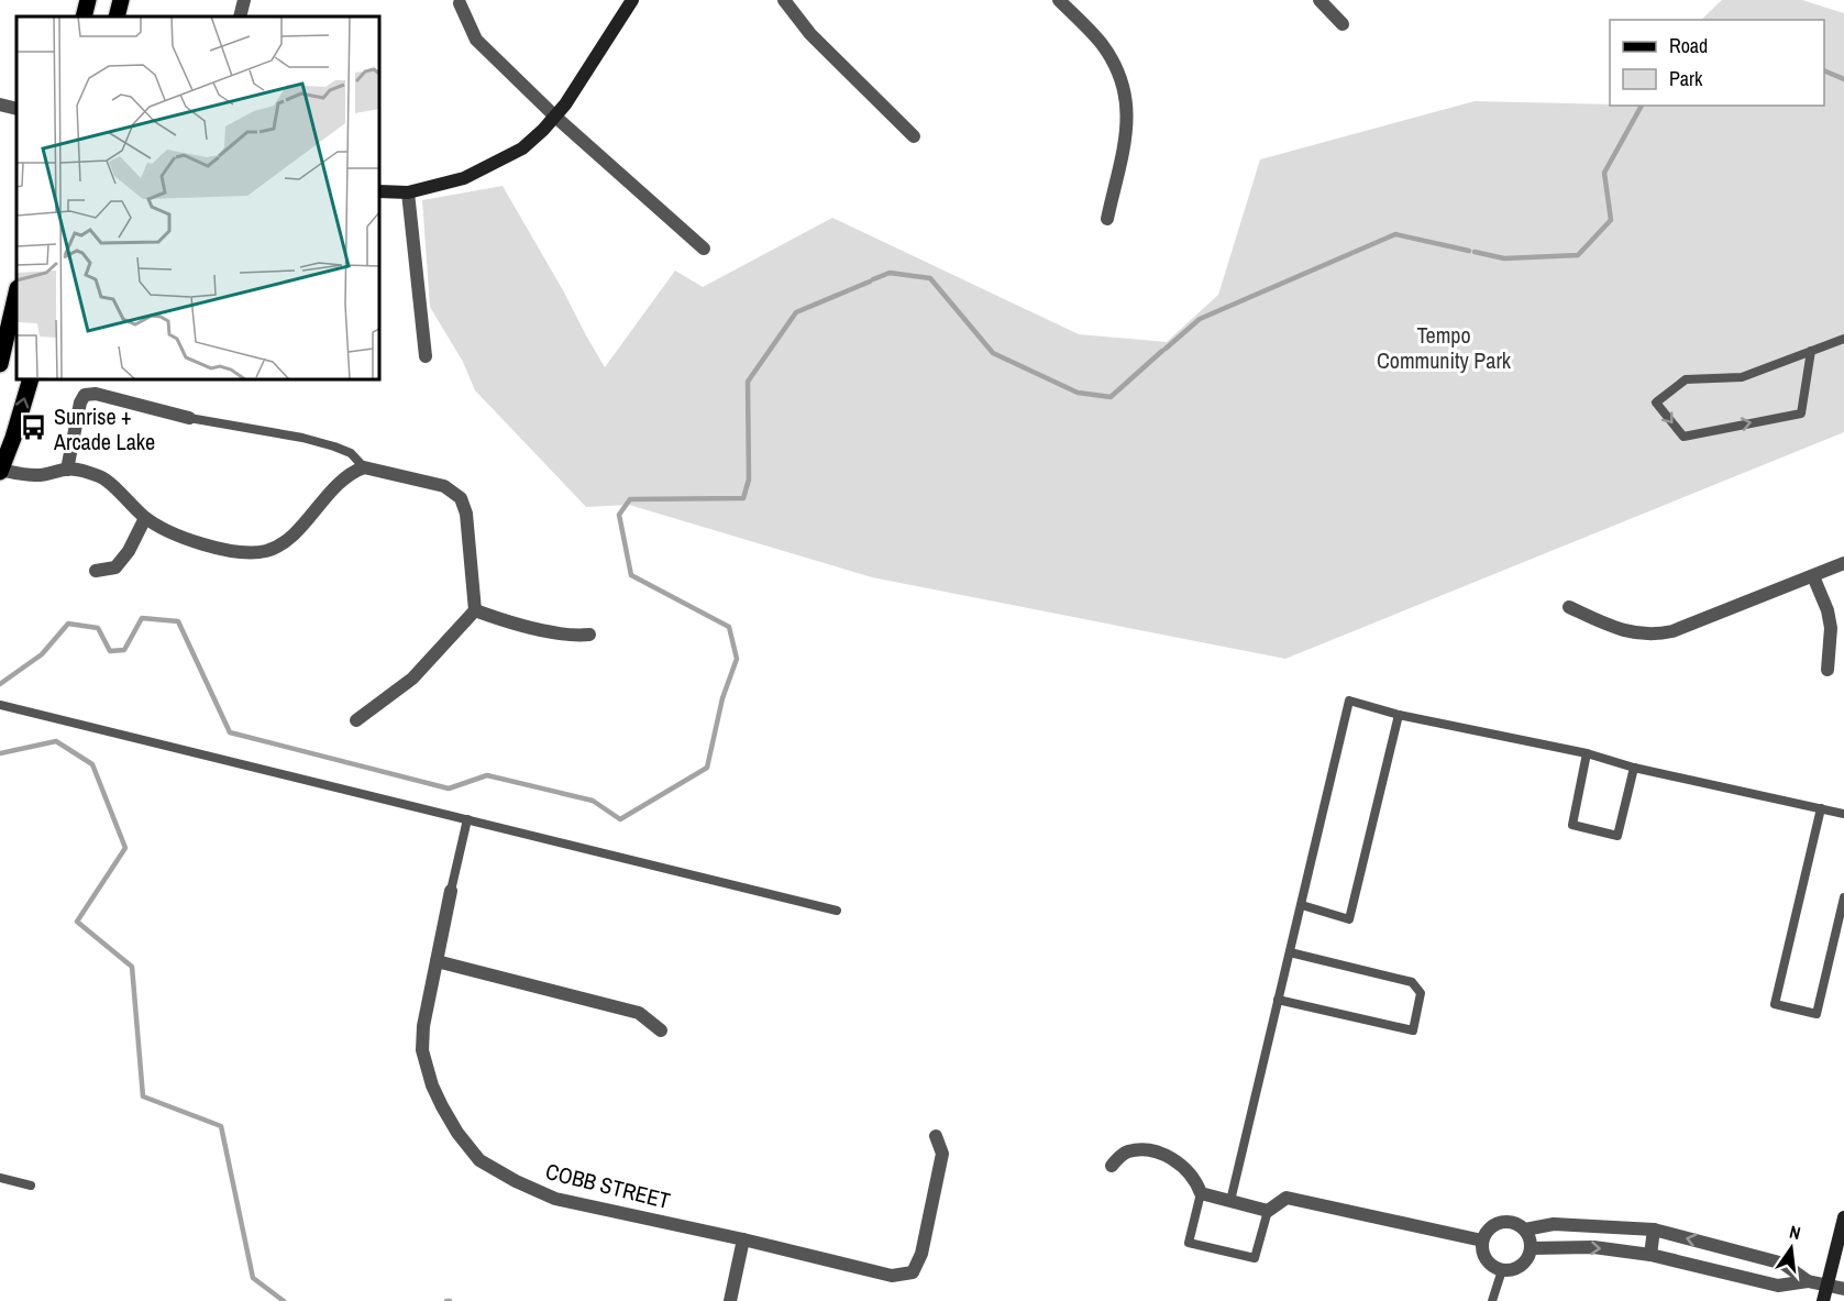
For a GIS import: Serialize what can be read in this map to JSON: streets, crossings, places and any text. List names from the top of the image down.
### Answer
{
  "streets": {
    "street": ["COBB STREET"]
  },
  "parks": ["Tempo Community Park"],
  "places": {
    "bus stop": ["Sunrise + Arcade Lake"]
  },
  "legend": ["Road", "Park"],
  "north": "top"
}
